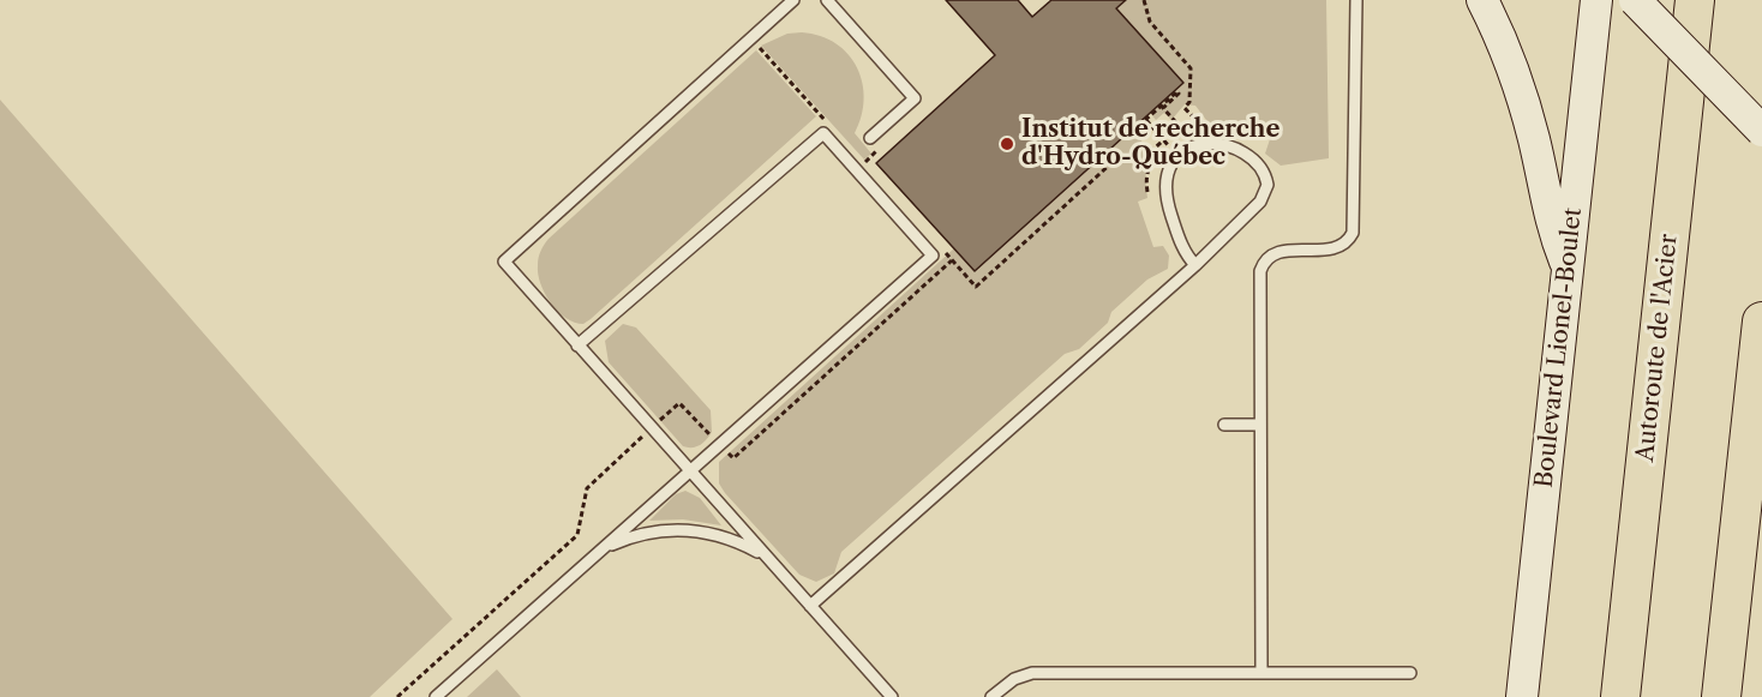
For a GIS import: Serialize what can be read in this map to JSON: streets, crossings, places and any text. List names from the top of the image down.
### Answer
{
  "streets": {
    "highway": ["Autoroute de l'Acier"],
    "street": ["Boulevard Lionel-Boulet"]
  },
  "places": ["Institut de recherche d'Hydro-Québec"]
}
